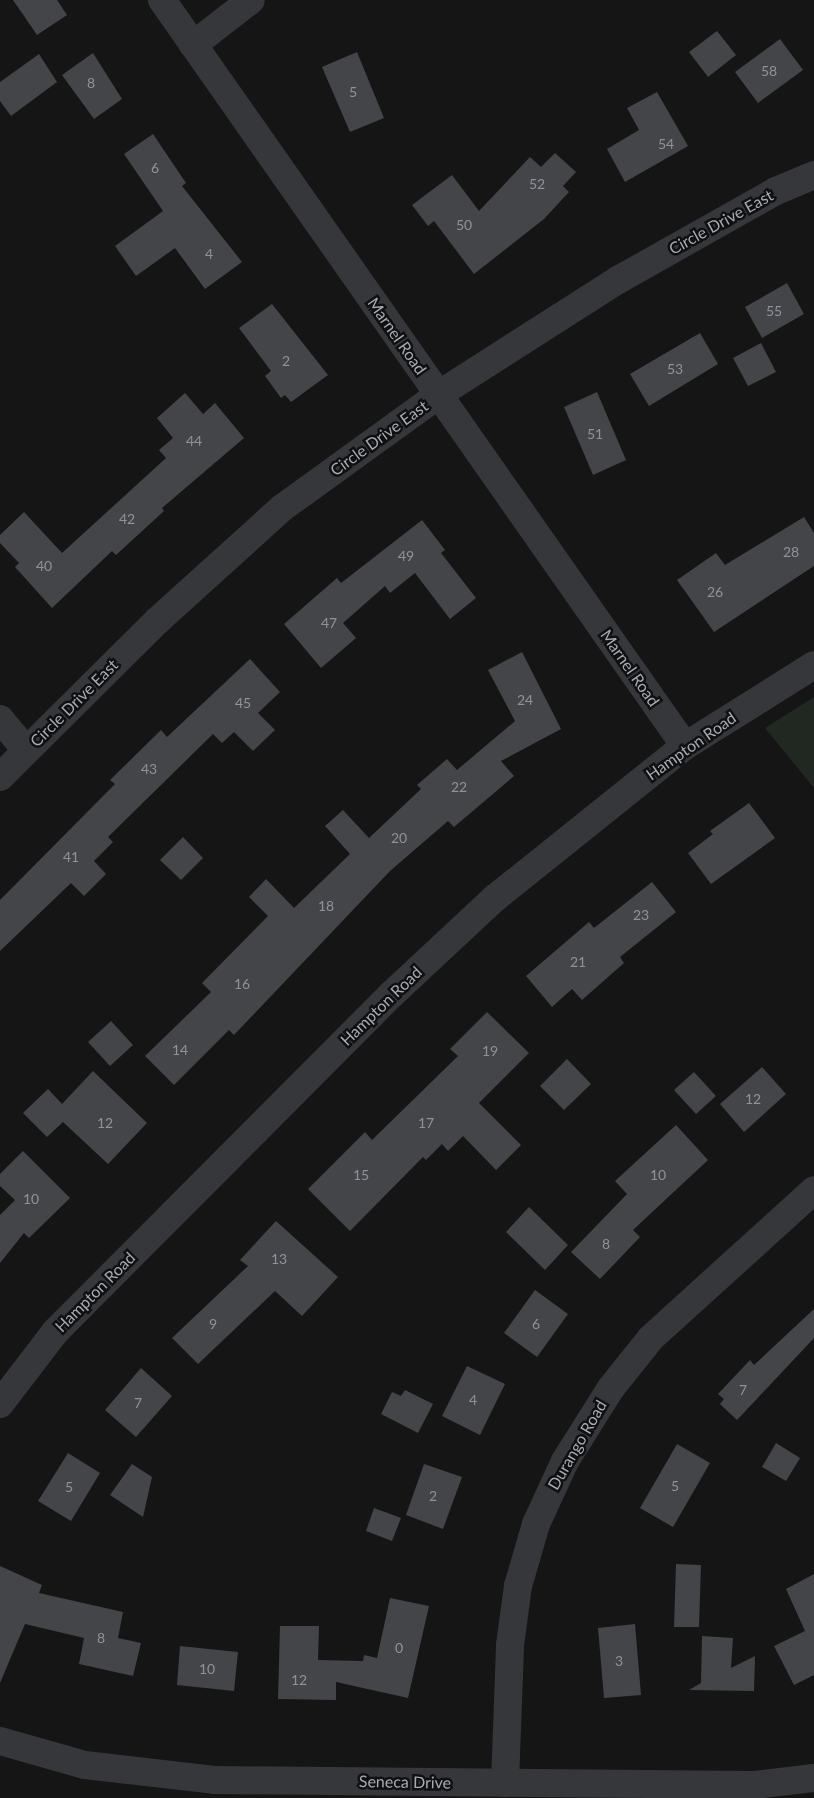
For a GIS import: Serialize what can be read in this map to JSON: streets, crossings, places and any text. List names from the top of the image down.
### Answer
{
  "streets": {
    "street": [
      "Circle Drive East",
      "Marnel Road",
      "Hampton Road",
      "Durango Road",
      "Seneca Drive"
    ]
  },
  "crossings": [
    ["Circle Drive East", "Marnel Road"],
    ["Marnel Road", "Hampton Road"],
    ["Durango Road", "Seneca Drive"]
  ],
  "house_numbers": [
    "58",
    "8",
    "5",
    "54",
    "6",
    "52",
    "50",
    "4",
    "55",
    "2",
    "53",
    "51",
    "44",
    "42",
    "28",
    "49",
    "40",
    "26",
    "47",
    "24",
    "45",
    "43",
    "22",
    "20",
    "41",
    "18",
    "23",
    "21",
    "16",
    "14",
    "19",
    "12",
    "12",
    "17",
    "15",
    "10",
    "10",
    "8",
    "13",
    "9",
    "6",
    "7",
    "4",
    "7",
    "5",
    "5",
    "2",
    "8",
    "0",
    "3",
    "10",
    "12"
  ]
}
